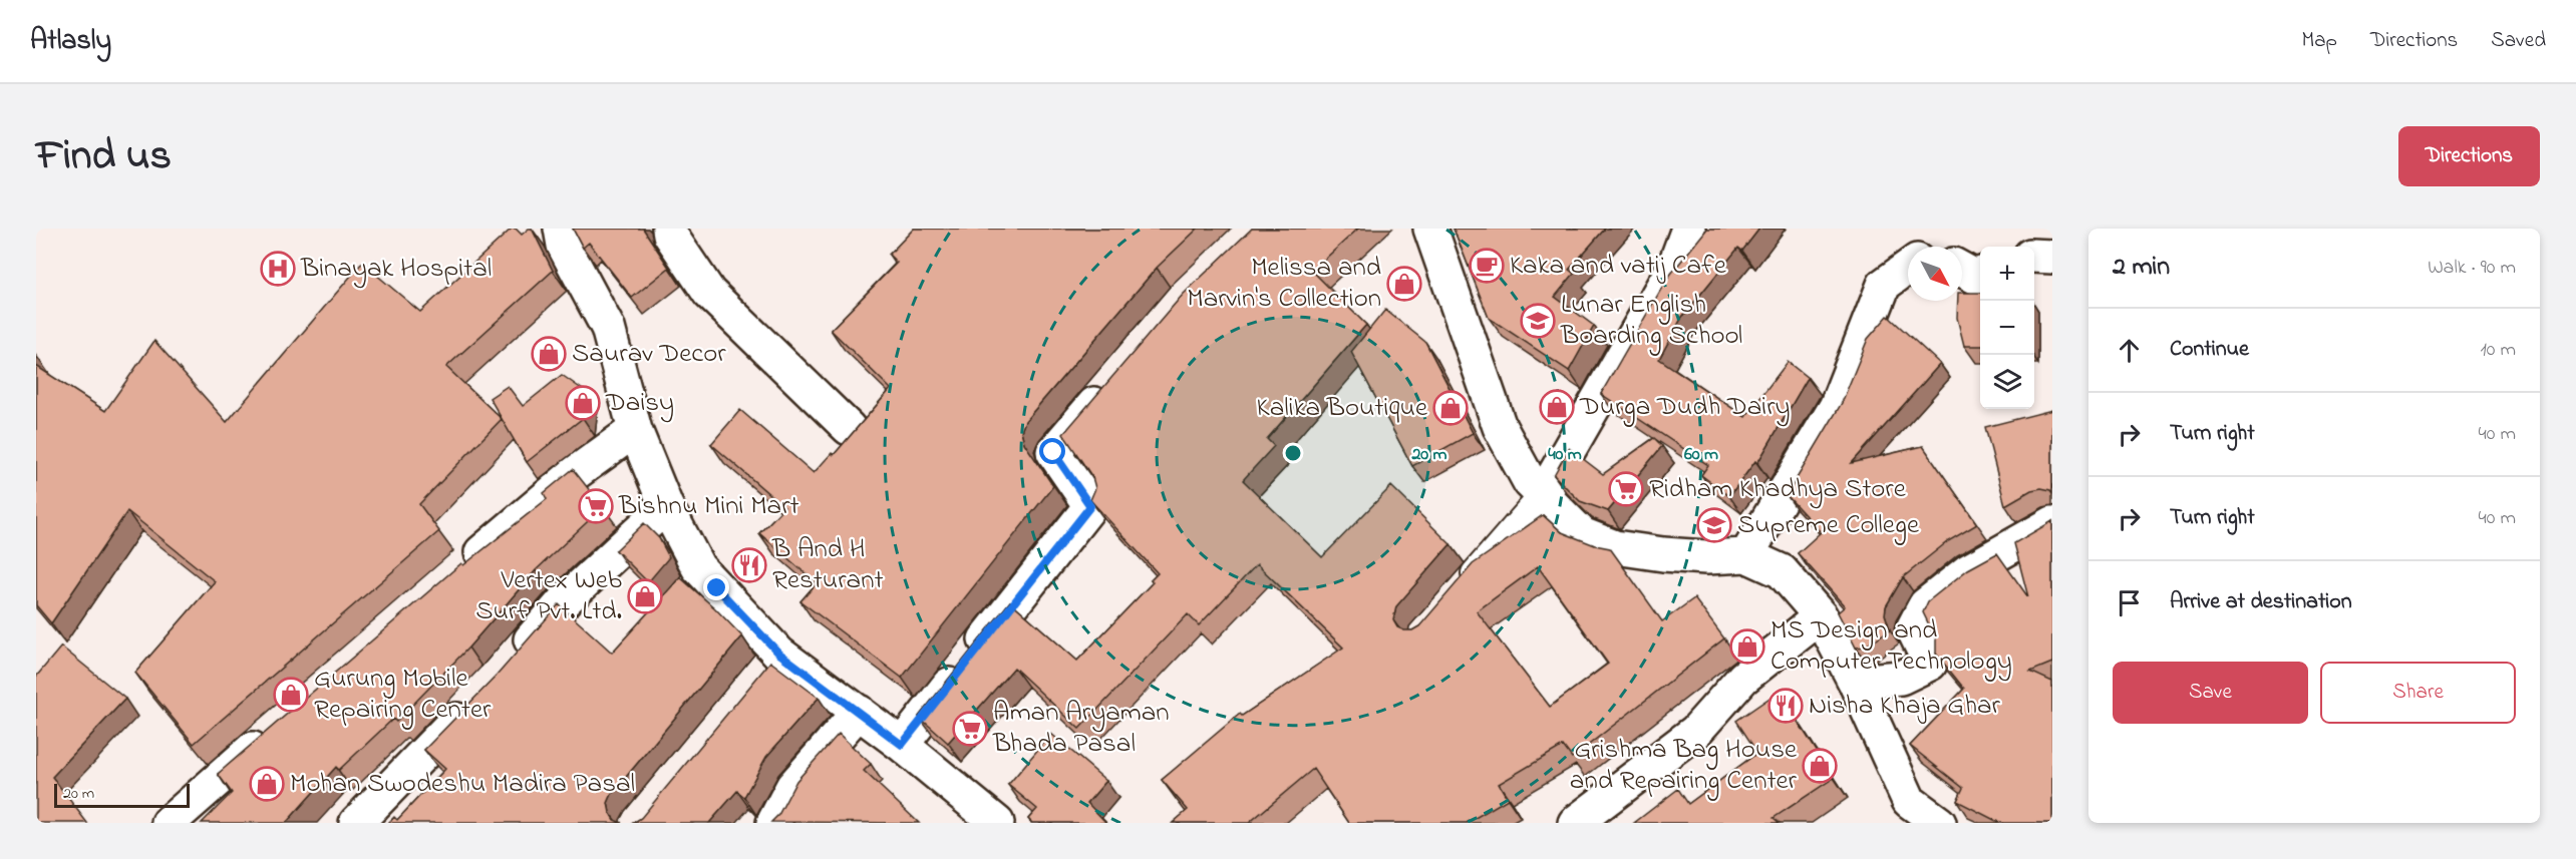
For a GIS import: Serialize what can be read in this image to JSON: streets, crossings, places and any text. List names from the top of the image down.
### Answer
{
  "places": {
    "cafe": ["Kaka and vatij Cafe"],
    "hospital": ["Binayak Hospital"],
    "shop": [
      "Melissa and Marvin's Collection",
      "Saurav Decor",
      "Daisy",
      "Durga Dudh Dairy",
      "Kalika Boutique",
      "Vertex Web Surf Pvt. Ltd.",
      "MS Design and Computer Technology",
      "Gurung Mobile Repairing Center",
      "Grishma Bag House and Repairing Center",
      "Mohan Swodeshu Madira Pasal"
    ],
    "school or university": ["Lunar English Boarding School", "Supreme College"],
    "supermarket": ["Ridham Khadhya Store", "Bishnu Mini Mart", "Aman Aryaman Bhada Pasal"],
    "restaurant": ["B And H Resturant", "Nisha Khaja Ghar"]
  },
  "scale_bar": "20 m",
  "north": "bottom right",
  "page": {
    "header": "Atlasly",
    "nav": ["Map", "Directions", "Saved"],
    "title": "Find us",
    "buttons": [
      "Directions",
      ["Save", "Share"]
    ],
    "heading": ["2 min", "Walk · 90 m"],
    "map_buttons": ["+", "−"],
    "list": [
      ["Continue", "10 m"],
      ["Turn right", "40 m"],
      ["Turn right", "40 m"],
      "Arrive at destination"
    ],
    "scale": "20 m"
  },
  "rings": ["20 m", "40 m", "60 m"]
}
